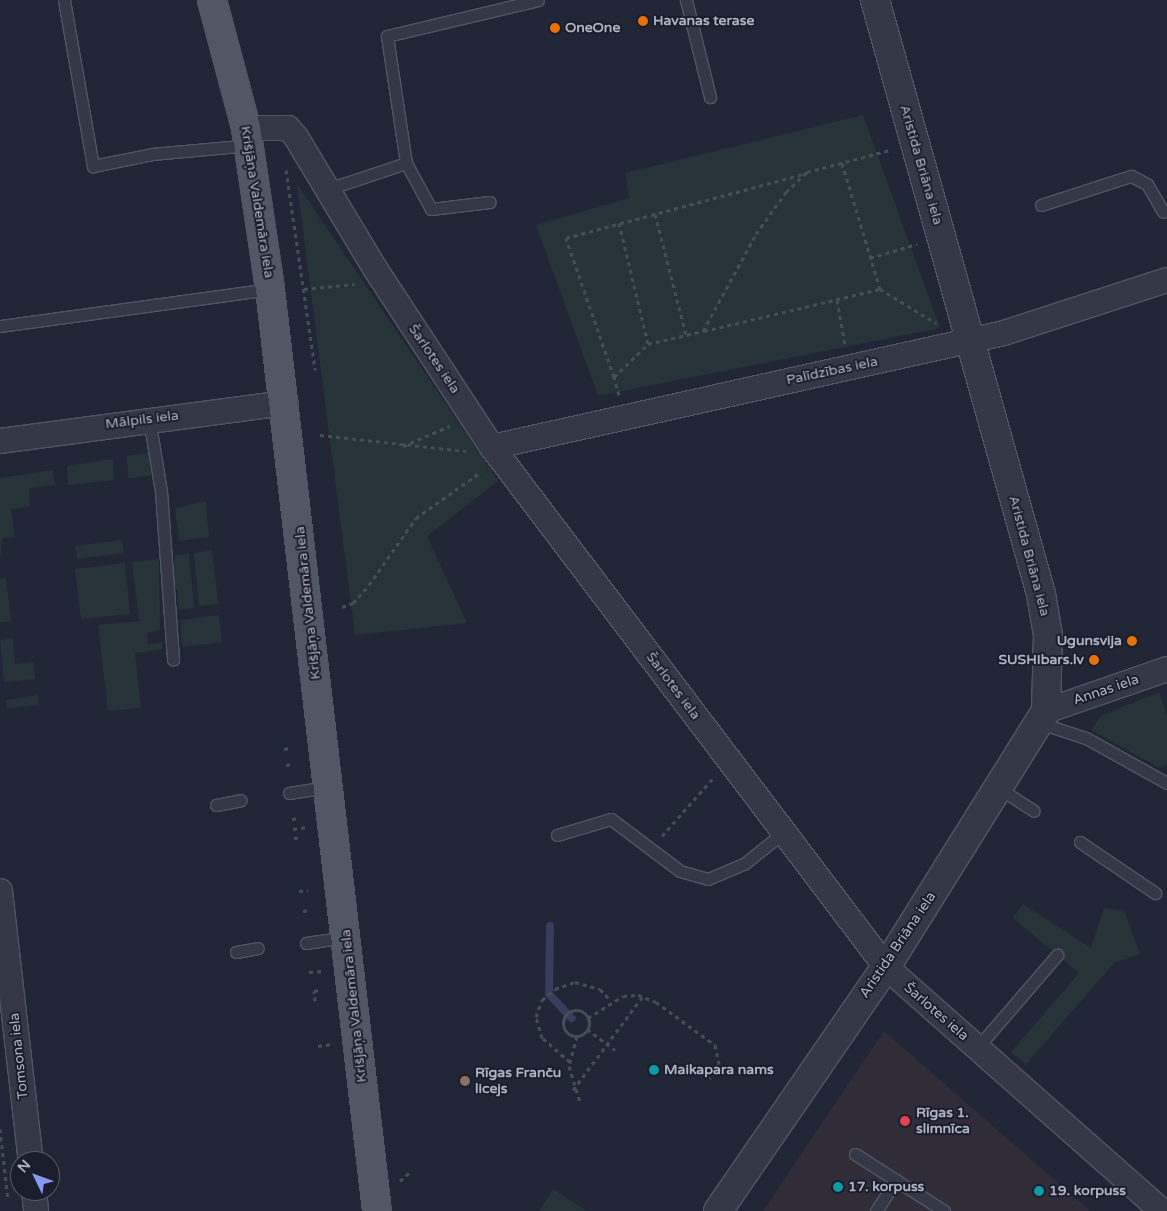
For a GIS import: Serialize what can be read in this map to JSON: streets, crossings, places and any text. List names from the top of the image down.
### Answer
{
  "streets": {
    "main road": ["Krišjāņa Valdemāra iela"],
    "street": [
      "Aristida Briāna iela",
      "Šarlotes iela",
      "Palīdzības iela",
      "Mālpils iela",
      "Annas iela",
      "Tomsona iela"
    ]
  },
  "crossings": [
    ["Aristida Briāna iela", "Šarlotes iela"],
    ["Aristida Briāna iela", "Palīdzības iela"],
    ["Aristida Briāna iela", "Annas iela"],
    ["Krišjāņa Valdemāra iela", "Šarlotes iela"],
    ["Krišjāņa Valdemāra iela", "Mālpils iela"],
    ["Šarlotes iela", "Palīdzības iela"]
  ],
  "places": [
    "Havanas terase",
    "OneOne",
    "Ugunsvija",
    "SUSHIbars.lv",
    "Maikapara nams",
    "Rīgas Franču licejs",
    "Rīgas 1. slimnīca",
    "17. korpuss",
    "19. korpuss"
  ],
  "north": "top left"
}
